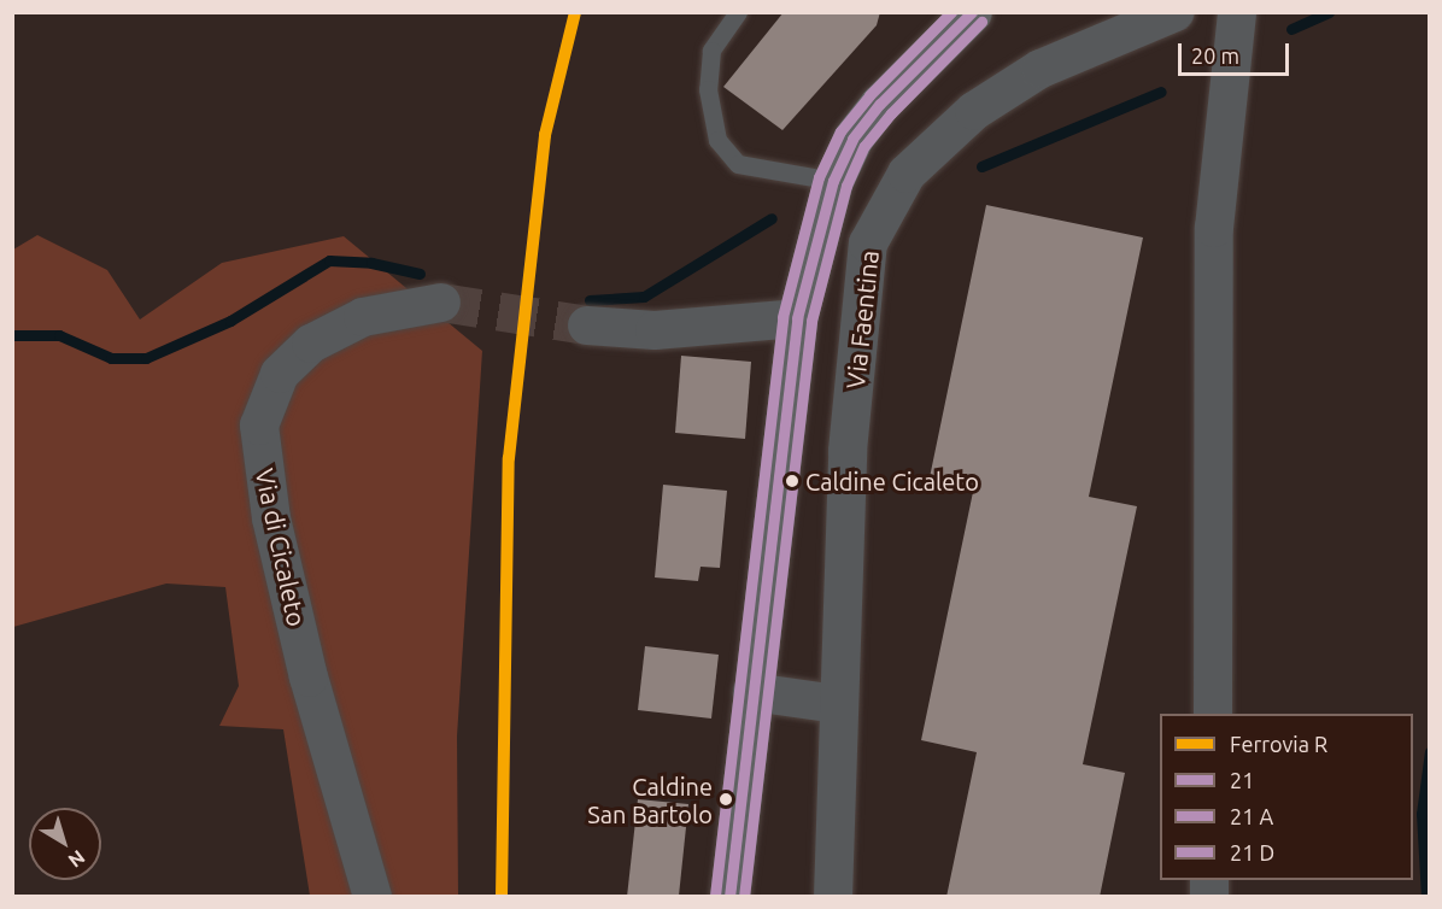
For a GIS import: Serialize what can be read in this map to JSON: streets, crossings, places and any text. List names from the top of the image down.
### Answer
{
  "streets": {
    "main road": ["Via Faentina"],
    "street": ["Via di Cicaleto"]
  },
  "places": ["Caldine Cicaleto", "Caldine San Bartolo"],
  "lines": ["rail line R", "transit line 21"],
  "legend": [
    "Ferrovia R",
    "21",
    "21 A",
    "21 D"
  ],
  "scale_bar": "20 m",
  "north": "bottom right"
}
